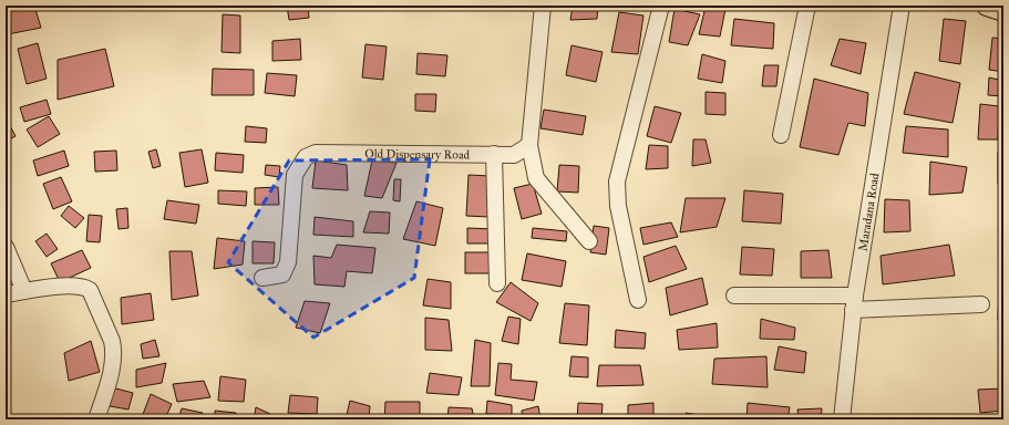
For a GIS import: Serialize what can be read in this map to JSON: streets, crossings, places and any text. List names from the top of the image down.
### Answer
{
  "streets": {
    "street": ["Old Dispensary Road", "Maradana Road"]
  }
}
